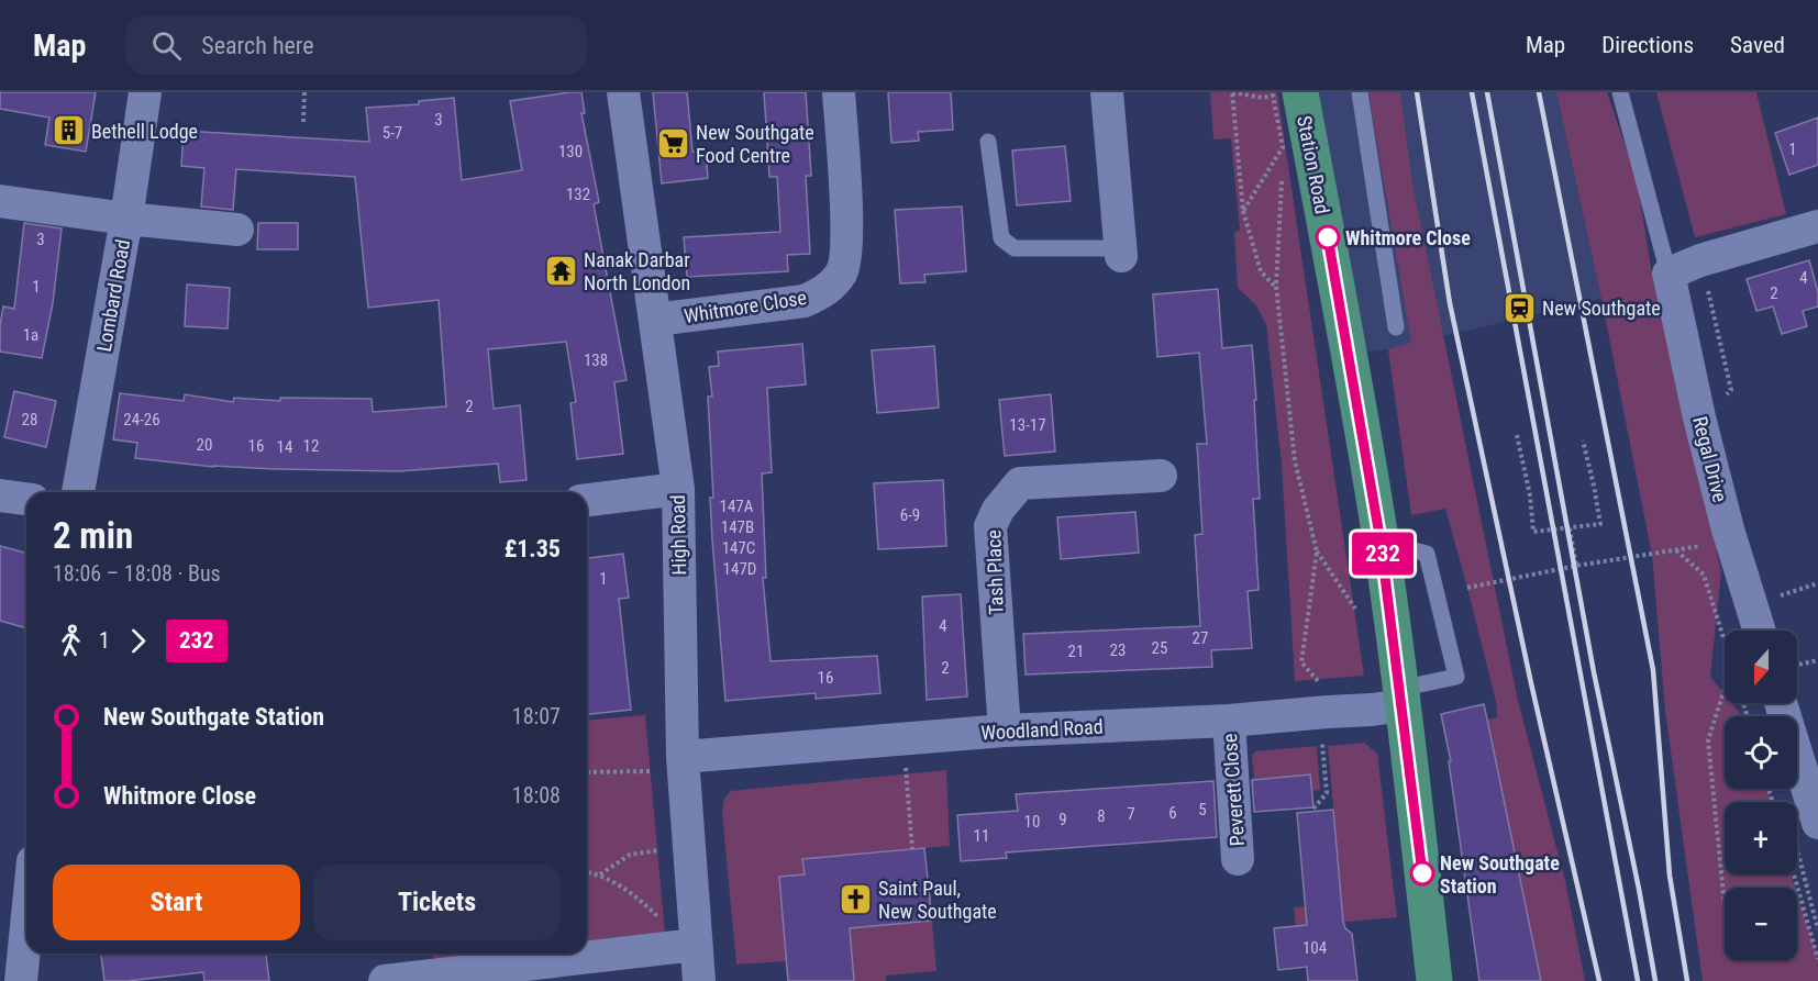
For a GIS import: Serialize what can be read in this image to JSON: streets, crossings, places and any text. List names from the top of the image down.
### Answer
{
  "streets": {
    "main road": ["Station Road"],
    "street": [
      "Lombard Road",
      "Whitmore Close",
      "Regal Drive",
      "High Road",
      "Tash Place",
      "Woodland Road",
      "Peverett Close"
    ]
  },
  "crossings": [
    ["Station Road", "Woodland Road"],
    ["Whitmore Close", "High Road"],
    ["High Road", "Woodland Road"],
    ["Tash Place", "Woodland Road"],
    ["Woodland Road", "Peverett Close"]
  ],
  "places": {
    "building": ["Bethell Lodge"],
    "supermarket": ["New Southgate Food Centre"],
    "other": ["Whitmore Close", "New Southgate Station"],
    "temple": ["Nanak Darbar North London"],
    "station": ["New Southgate"],
    "church": ["Saint Paul, New Southgate"]
  },
  "lines": ["bus line 232"],
  "house_numbers": [
    "3",
    "5-7",
    "1",
    "130",
    "132",
    "3",
    "4",
    "1",
    "2",
    "1a",
    "138",
    "2",
    "28",
    "24-26",
    "13-17",
    "20",
    "16",
    "12",
    "14",
    "147A",
    "6-9",
    "147B",
    "147C",
    "147D",
    "1",
    "4",
    "27",
    "25",
    "23",
    "21",
    "2",
    "16",
    "5",
    "6",
    "7",
    "8",
    "9",
    "10",
    "11",
    "104"
  ],
  "north": "bottom",
  "page": {
    "header": "Map",
    "search": "Search here",
    "nav": ["Map", "Directions", "Saved"],
    "on_map": "232",
    "heading": ["2 min", "18:06 – 18:08 · Bus", "£1.35"],
    "legs": ["1", "232"],
    "map_buttons": ["+", "−"],
    "list": [
      {
        "name": "New Southgate Station",
        "value": "18:07"
      },
      {
        "name": "Whitmore Close",
        "value": "18:08"
      }
    ],
    "buttons": ["Start", "Tickets"]
  }
}
